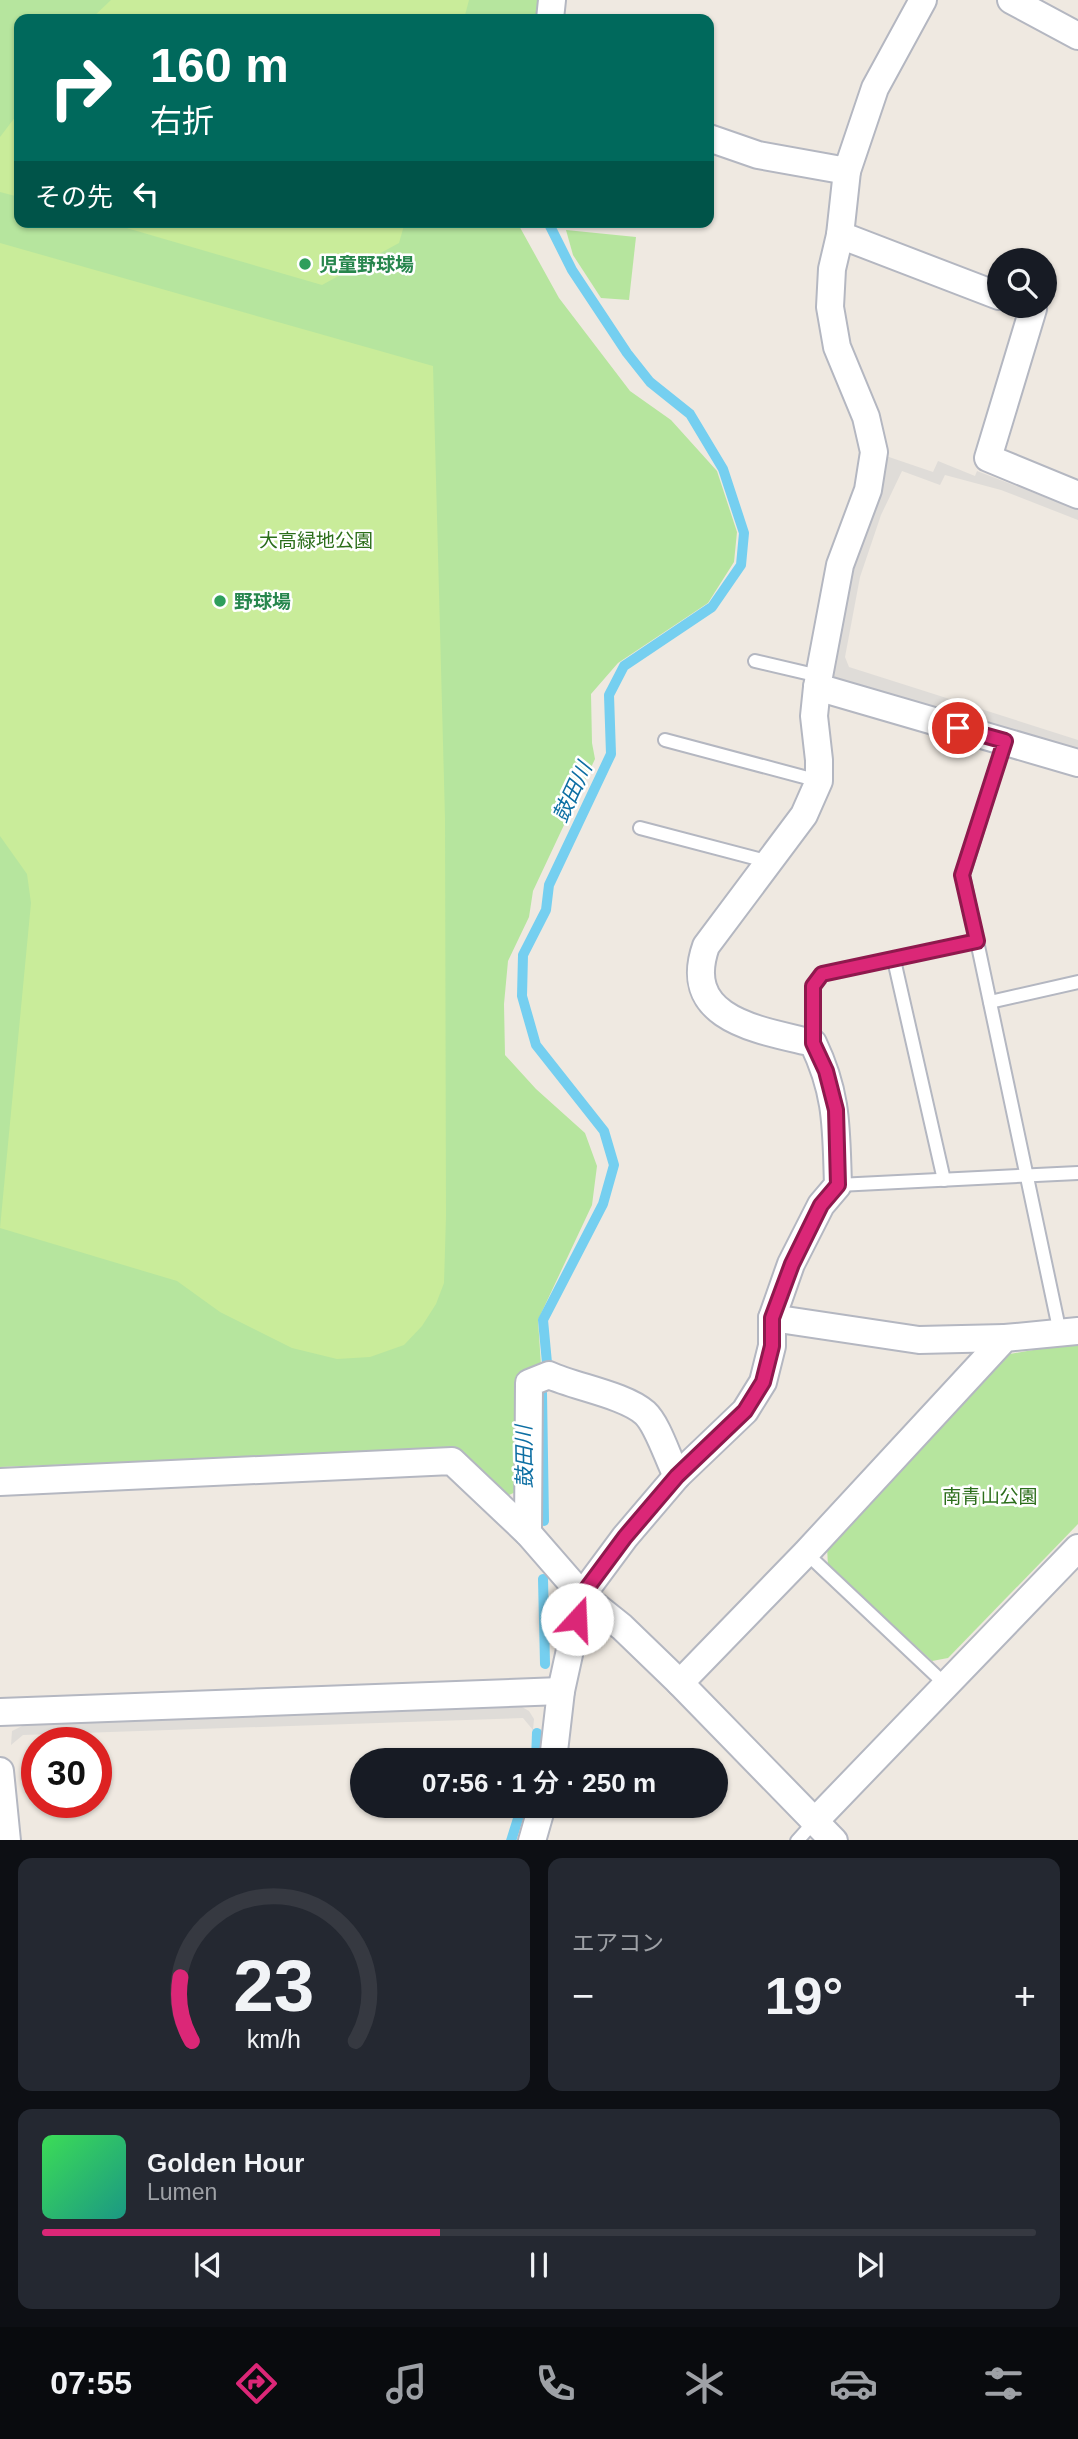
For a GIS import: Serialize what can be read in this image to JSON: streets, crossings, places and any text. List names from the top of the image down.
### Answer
{
  "water": ["鼓田川"],
  "parks": ["大高緑地公園", "南青山公園"],
  "places": ["児童野球場", "野球場"],
  "page": {
    "turn": ["160 m", "右折"],
    "then": "その先",
    "limit": "30",
    "trip": "07:56 · 1 分 · 250 m",
    "tile": "エアコン",
    "heat": ["−", "19°", "+"],
    "song": ["Golden Hour", "Lumen"],
    "tabs": "07:55",
    "gauge": ["23", "km/h"]
  }
}
